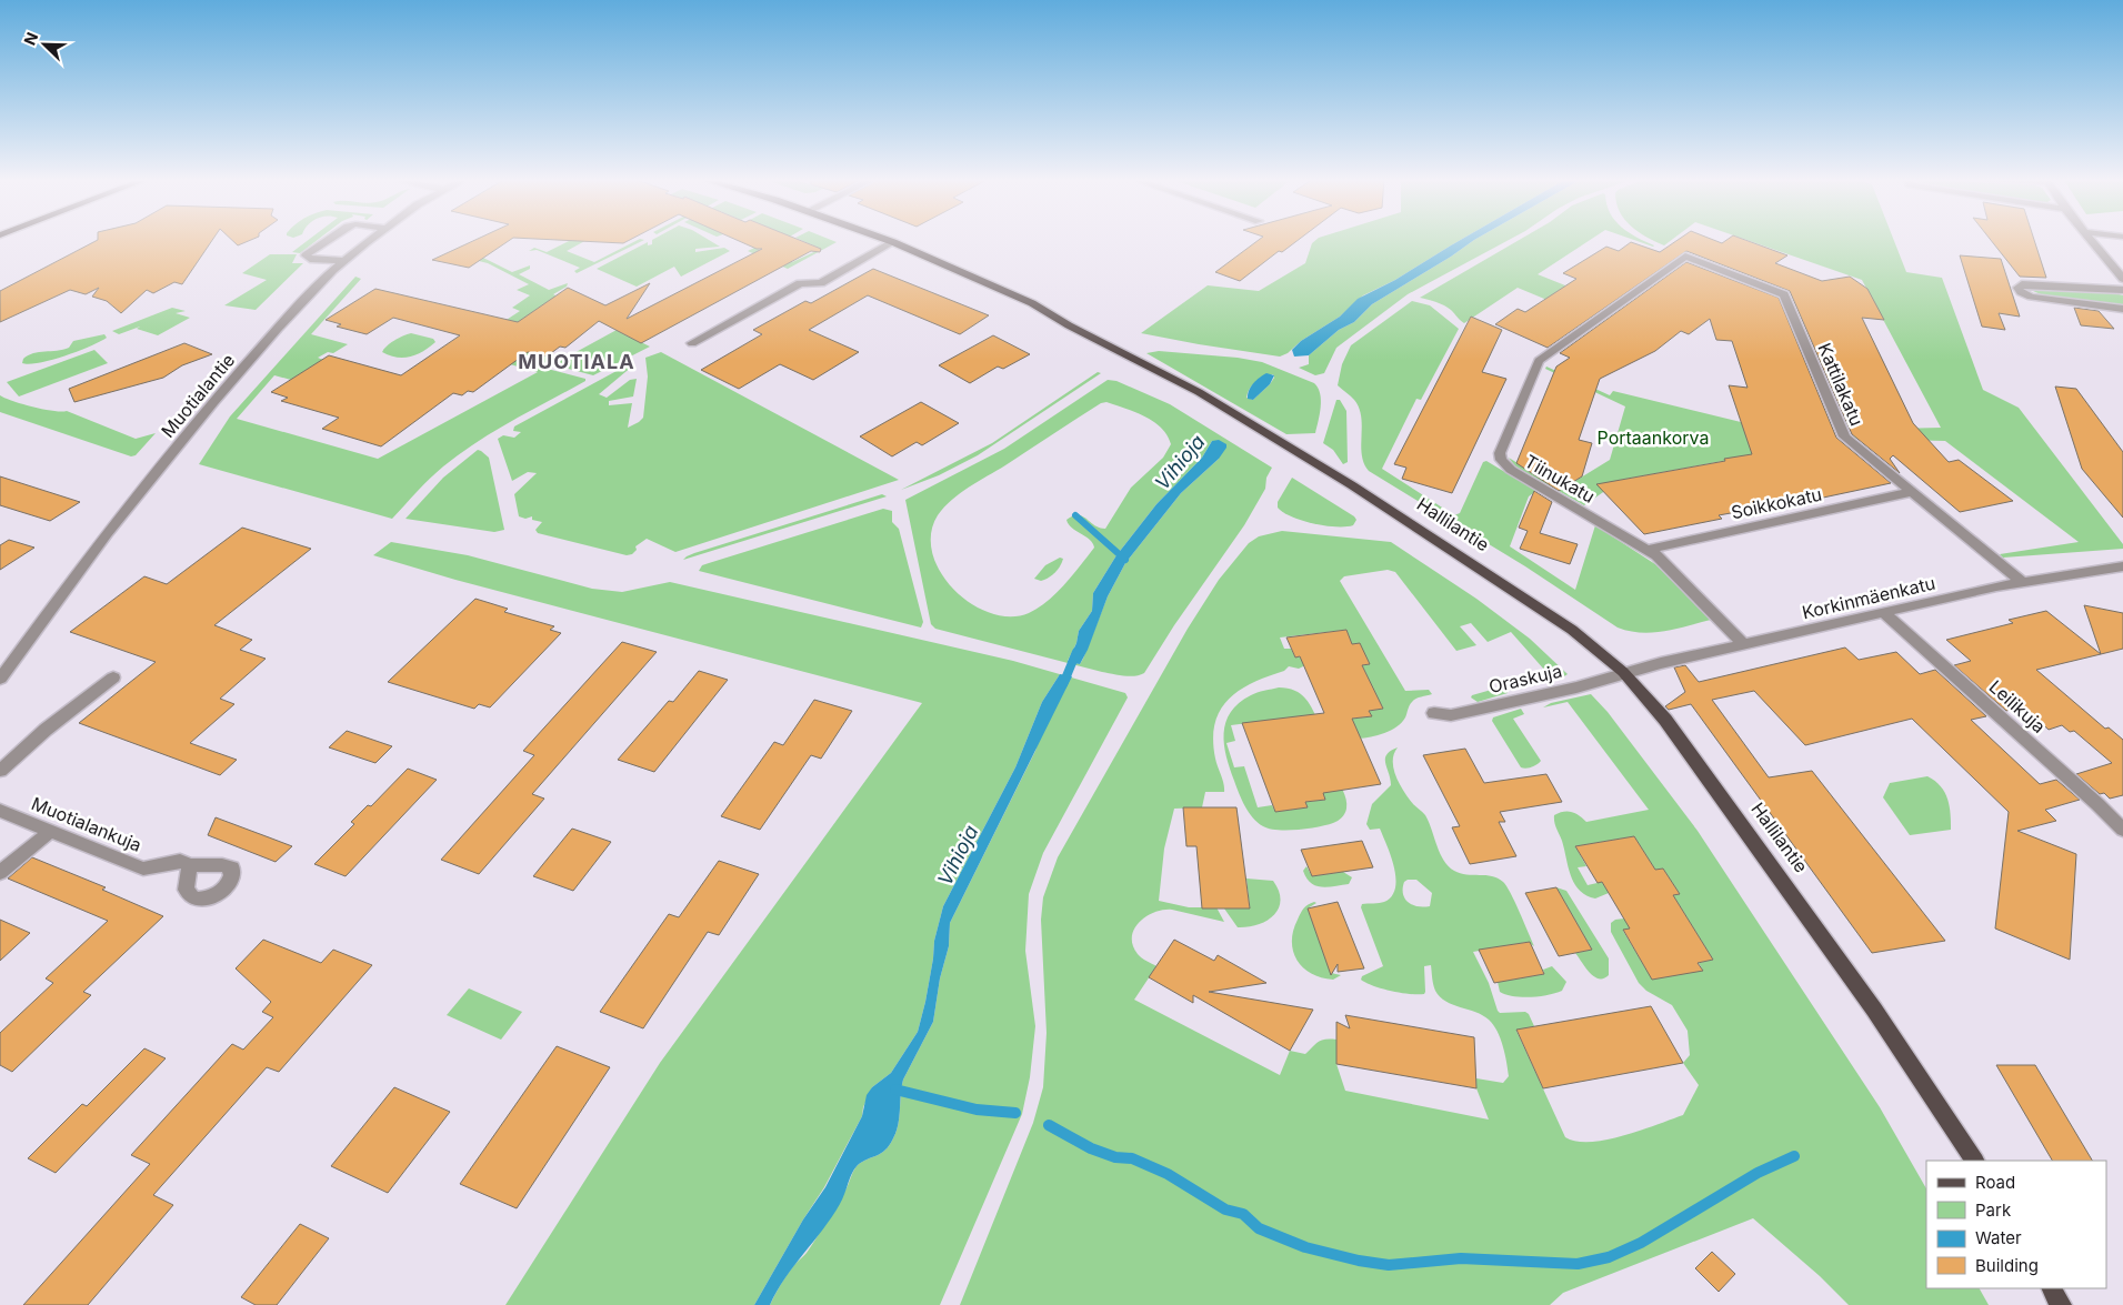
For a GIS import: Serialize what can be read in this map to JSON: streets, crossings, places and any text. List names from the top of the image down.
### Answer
{
  "streets": {
    "main road": ["Hallilantie"],
    "street": [
      "Kattilakatu",
      "Muotialantie",
      "Tiinukatu",
      "Soikkokatu",
      "Korkinmäenkatu",
      "Oraskuja",
      "Leilikuja",
      "Muotialankuja"
    ]
  },
  "crossings": [
    ["Kattilakatu", "Tiinukatu"],
    ["Kattilakatu", "Soikkokatu"],
    ["Kattilakatu", "Korkinmäenkatu"],
    ["Tiinukatu", "Soikkokatu"],
    ["Tiinukatu", "Korkinmäenkatu"],
    ["Hallilantie", "Korkinmäenkatu"],
    ["Hallilantie", "Oraskuja"],
    ["Korkinmäenkatu", "Oraskuja"],
    ["Korkinmäenkatu", "Leilikuja"]
  ],
  "districts": ["MUOTIALA"],
  "water": ["Vihioja"],
  "parks": ["Portaankorva"],
  "legend": [
    "Road",
    "Park",
    "Water",
    "Building"
  ],
  "north": "top left"
}
